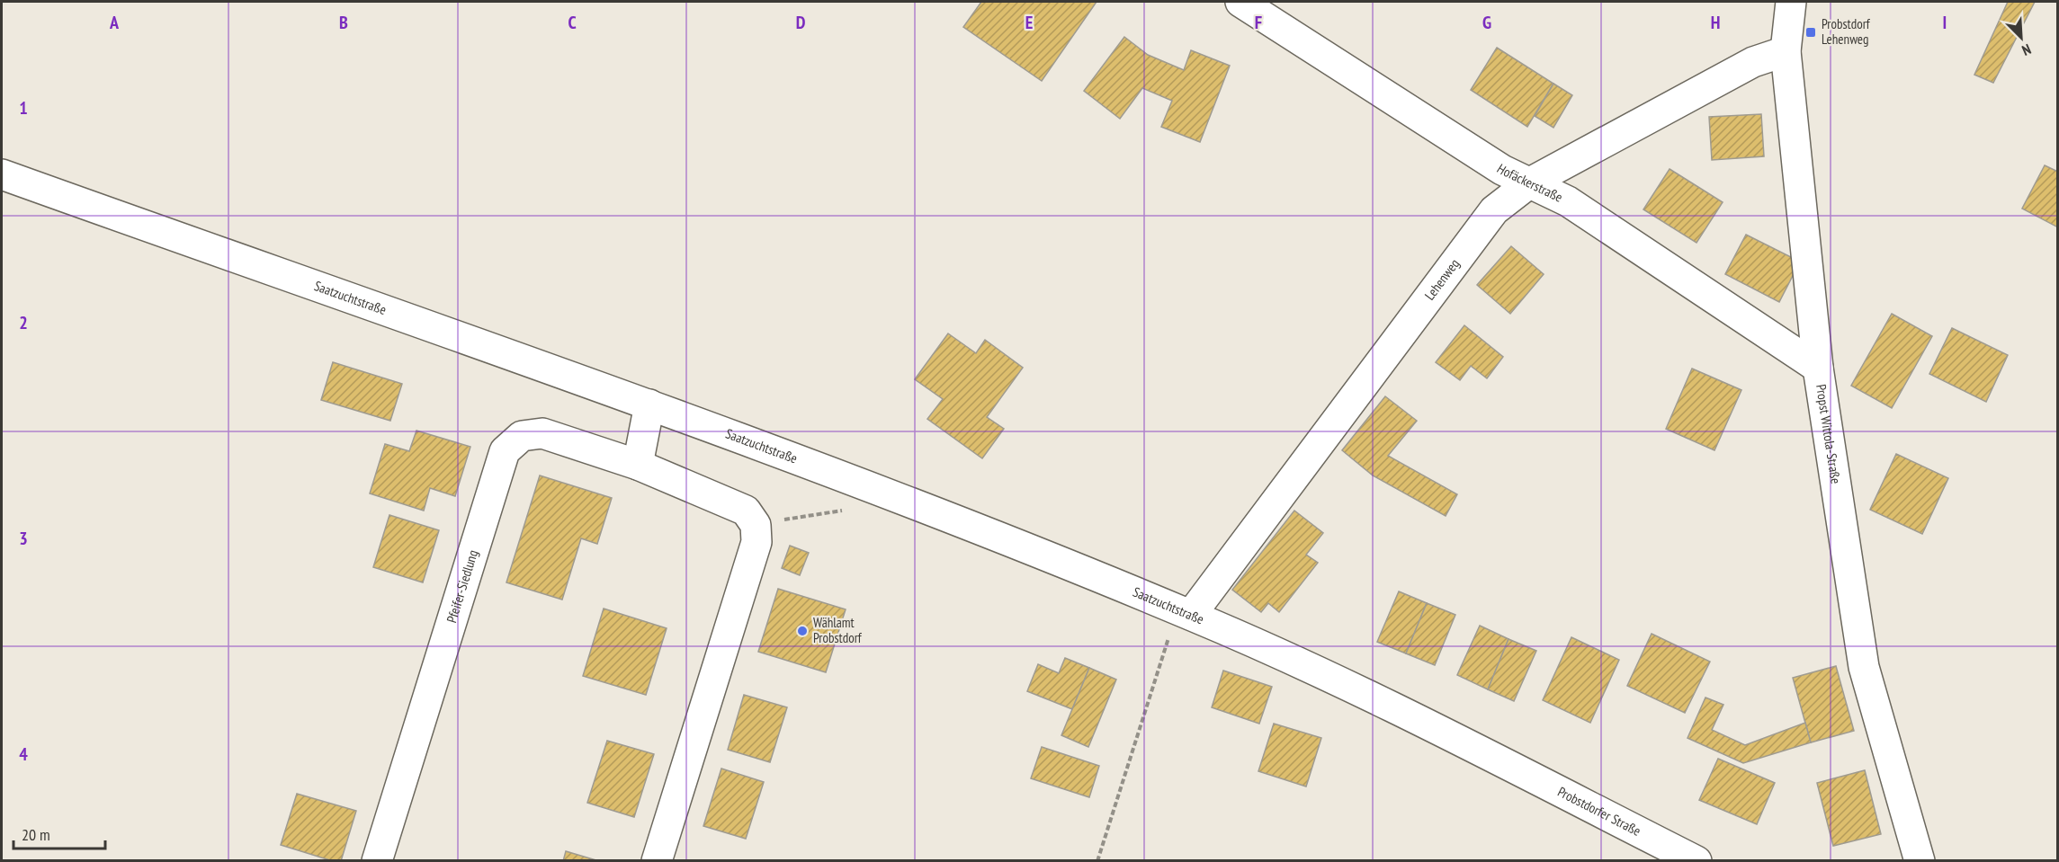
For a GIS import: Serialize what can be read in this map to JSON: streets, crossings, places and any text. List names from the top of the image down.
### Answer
{
  "streets": {
    "street": [
      "Hofäckerstraße",
      "Lehenweg",
      "Saatzuchtstraße",
      "Propst Wittola-Straße",
      "Pfeifer-Siedlung",
      "Probstdorfer Straße"
    ]
  },
  "crossings": [
    ["Hofäckerstraße", "Lehenweg"],
    ["Hofäckerstraße", "Propst Wittola-Straße"],
    ["Lehenweg", "Saatzuchtstraße"],
    ["Lehenweg", "Propst Wittola-Straße"],
    ["Saatzuchtstraße", "Probstdorfer Straße"]
  ],
  "places": {
    "transit": ["Probstdorf Lehenweg"],
    "other": ["Wählamt Probstdorf"]
  },
  "scale_bar": "20 m",
  "north": "bottom right",
  "grid": {
    "columns": [
      "A",
      "B",
      "C",
      "D",
      "E",
      "F",
      "G",
      "H",
      "I"
    ],
    "rows": [
      "1",
      "2",
      "3",
      "4"
    ]
  }
}
